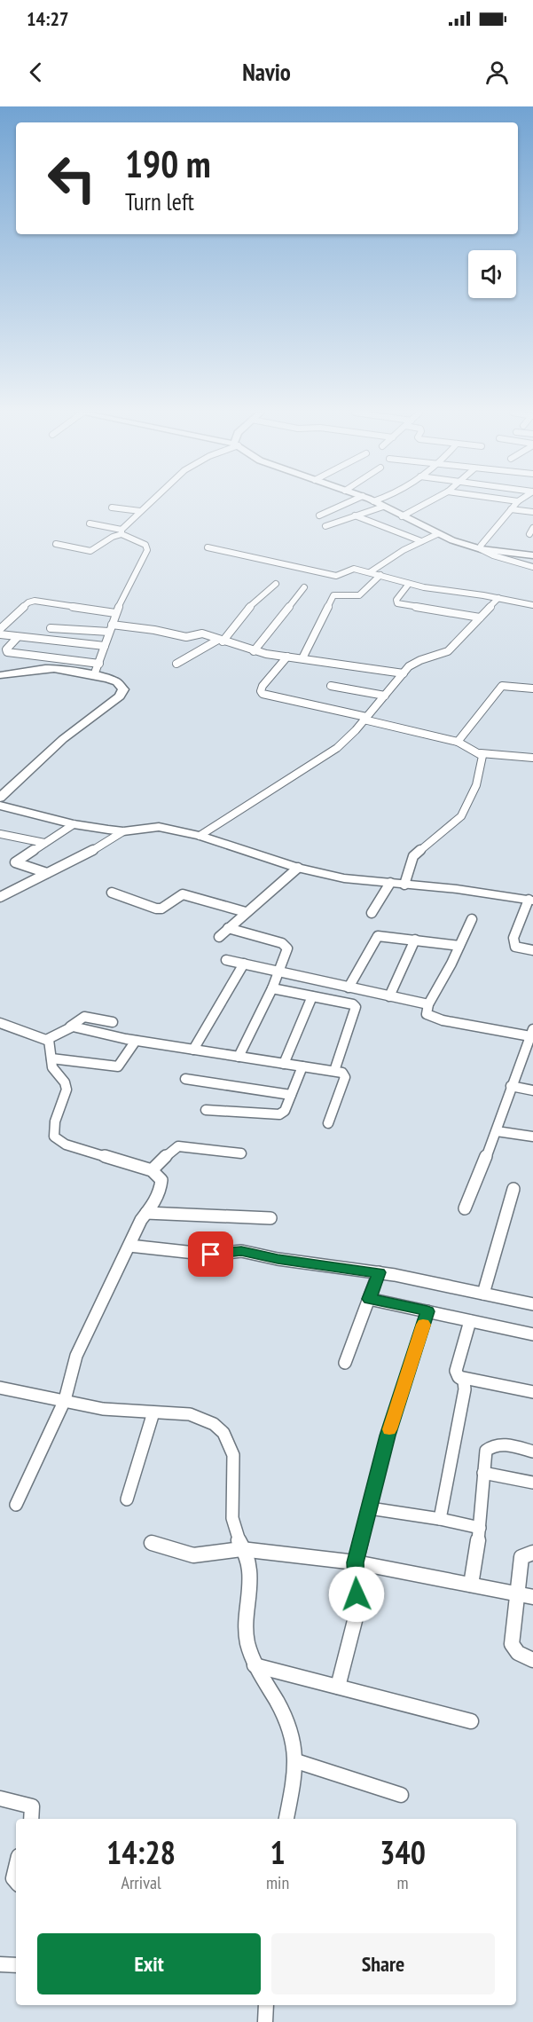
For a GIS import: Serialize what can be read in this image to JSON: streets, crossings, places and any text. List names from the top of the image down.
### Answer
{
  "page": {
    "status": "14:27",
    "header": "Navio",
    "turn": ["190 m", "Turn left"],
    "eta": [
      "14:28",
      "Arrival",
      "1",
      "min",
      "340",
      "m"
    ],
    "buttons": ["Exit", "Share"]
  }
}
